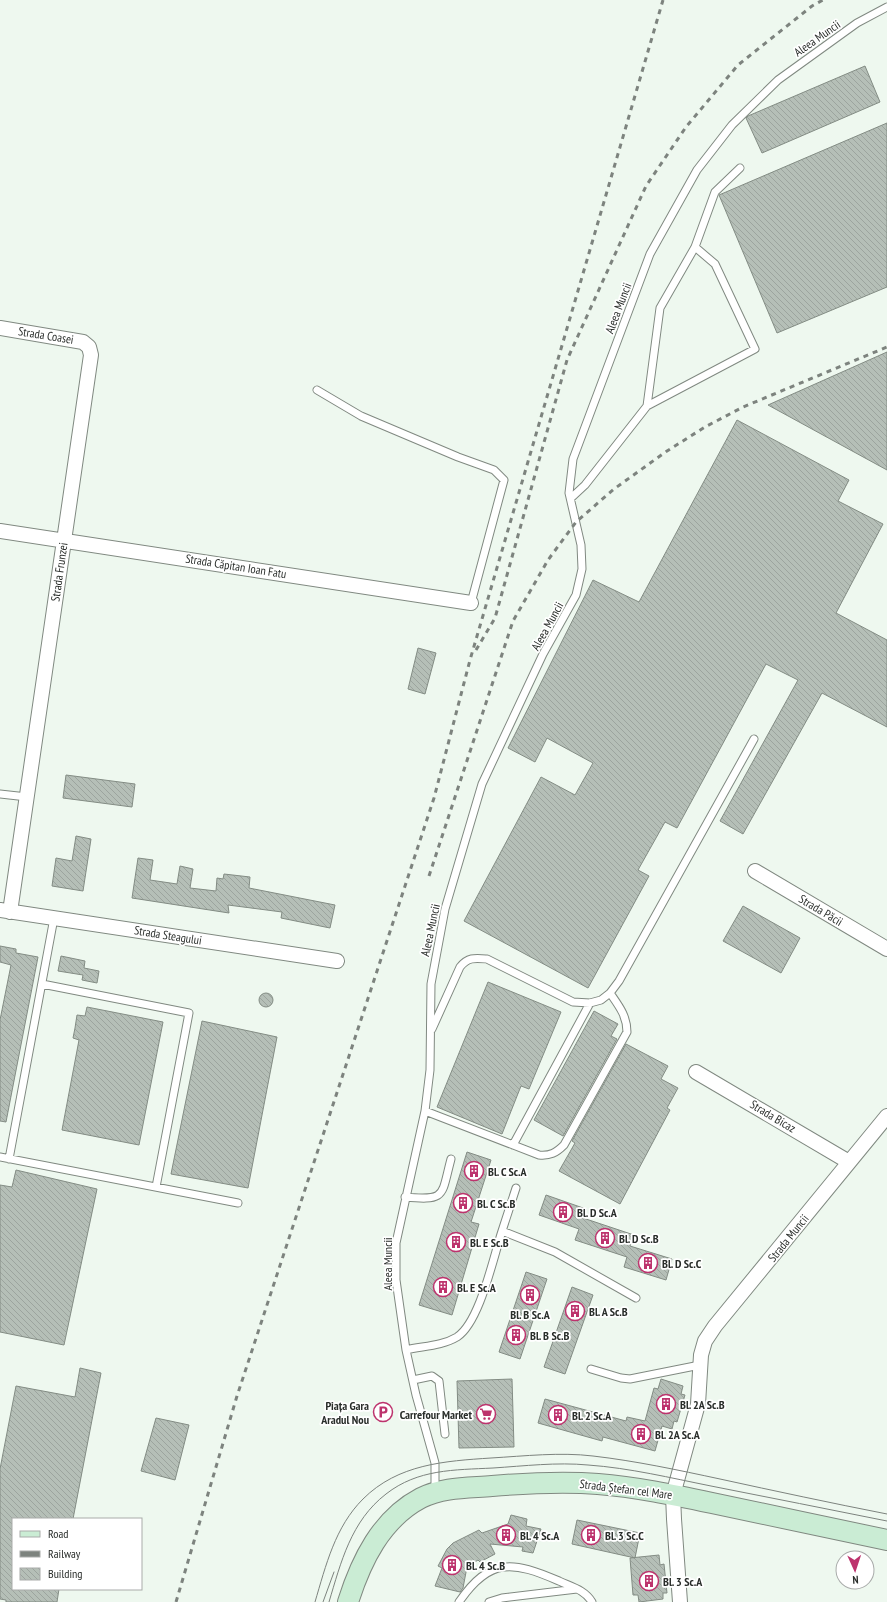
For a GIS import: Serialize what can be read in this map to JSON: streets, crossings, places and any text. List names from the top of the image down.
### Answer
{
  "streets": {
    "main road": ["Strada Ștefan cel Mare"],
    "street": [
      "Strada Coasei",
      "Strada Căpitan Ioan Fatu",
      "Strada Frunzei",
      "Strada Păcii",
      "Strada Steagului",
      "Strada Bicaz",
      "Strada Muncii"
    ],
    "lane": ["Aleea Muncii"]
  },
  "crossings": [
    ["Aleea Muncii", "Strada Ștefan cel Mare"],
    ["Strada Coasei", "Strada Frunzei"],
    ["Strada Căpitan Ioan Fatu", "Strada Frunzei"],
    ["Strada Frunzei", "Strada Steagului"],
    ["Strada Bicaz", "Strada Muncii"],
    ["Strada Muncii", "Strada Ștefan cel Mare"]
  ],
  "places": {
    "building": [
      "Bl. C Sc.A",
      "Bl. C Sc.B",
      "Bl. D Sc.A",
      "Bl. D Sc.B",
      "Bl. E Sc.B",
      "Bl. D Sc.C",
      "Bl. E Sc.A",
      "Bl. B Sc.A",
      "Bl. A Sc.B",
      "Bl. B Sc.B",
      "Bl. 2A Sc.B",
      "Bl. 2 Sc.A",
      "Bl. 2A Sc.A",
      "Bl. 4 Sc.A",
      "Bl. 3 Sc.C",
      "Bl. 4 Sc.B",
      "Bl. 3 Sc.A"
    ],
    "parking": ["Piața Gara Aradul Nou"],
    "supermarket": ["Carrefour Market"]
  },
  "legend": ["Road", "Railway", "Building"],
  "north": "bottom"
}
